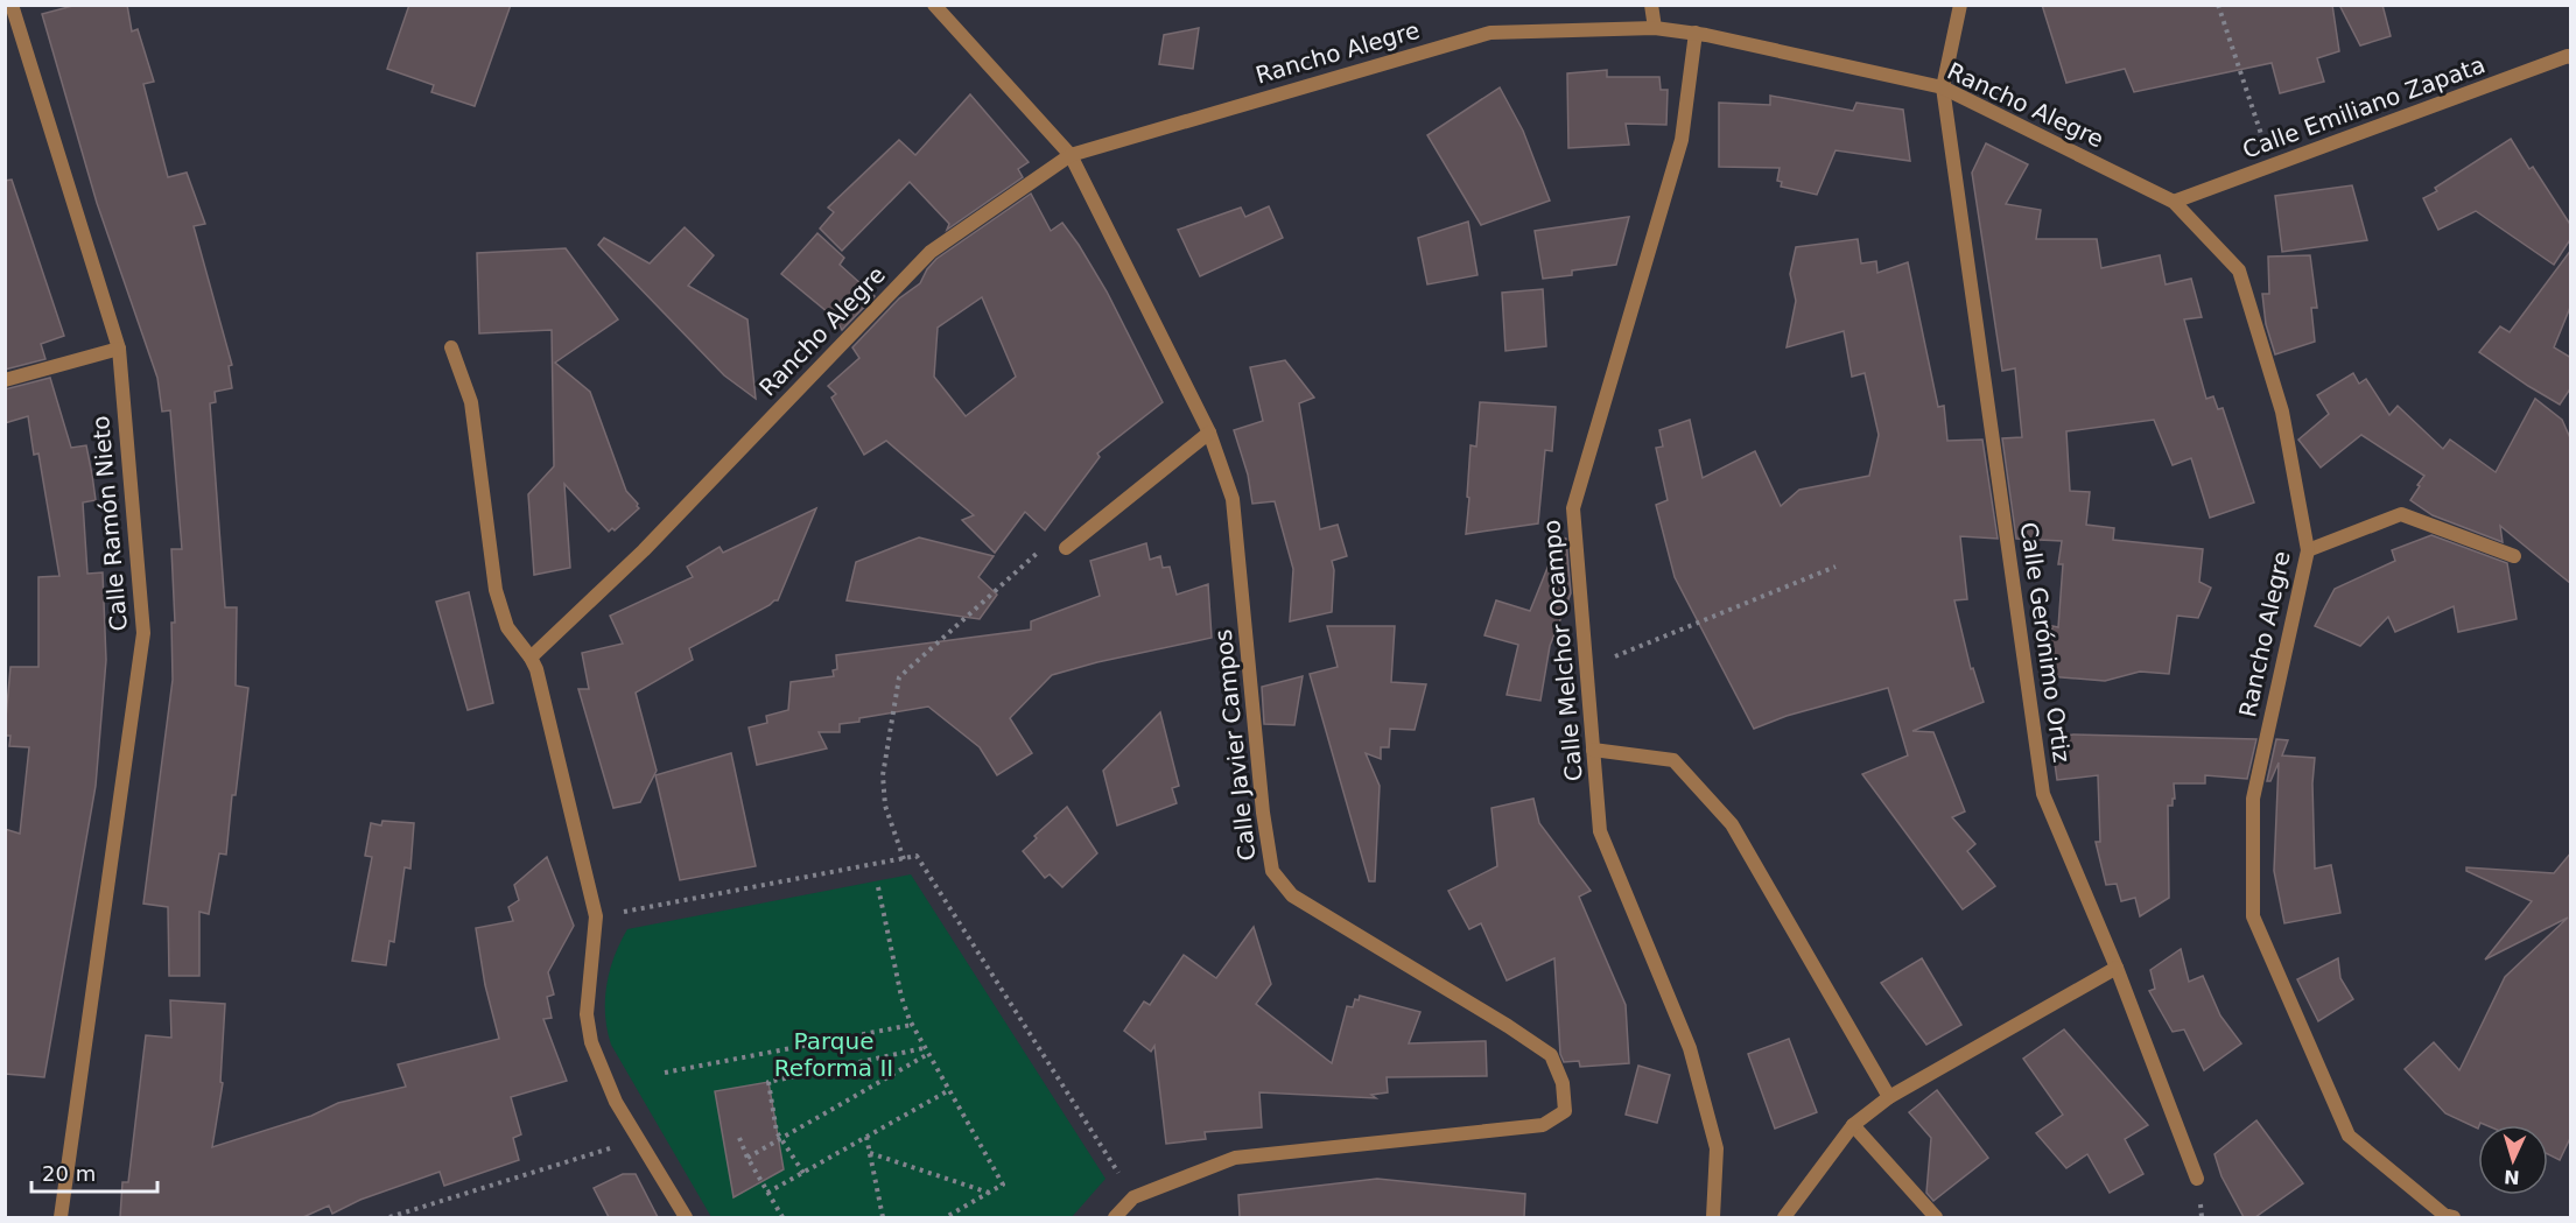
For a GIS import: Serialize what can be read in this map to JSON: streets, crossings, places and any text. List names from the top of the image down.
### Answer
{
  "streets": {
    "street": [
      "Rancho Alegre",
      "Calle Emiliano Zapata",
      "Calle Ramón Nieto",
      "Calle Gerónimo Ortiz",
      "Calle Melchor Ocampo",
      "Calle Javier Campos"
    ]
  },
  "crossings": [
    ["Rancho Alegre", "Calle Emiliano Zapata"],
    ["Rancho Alegre", "Calle Gerónimo Ortiz"],
    ["Rancho Alegre", "Calle Melchor Ocampo"],
    ["Rancho Alegre", "Calle Javier Campos"]
  ],
  "parks": ["Parque Reforma II"],
  "scale_bar": "20 m",
  "north": "bottom"
}
